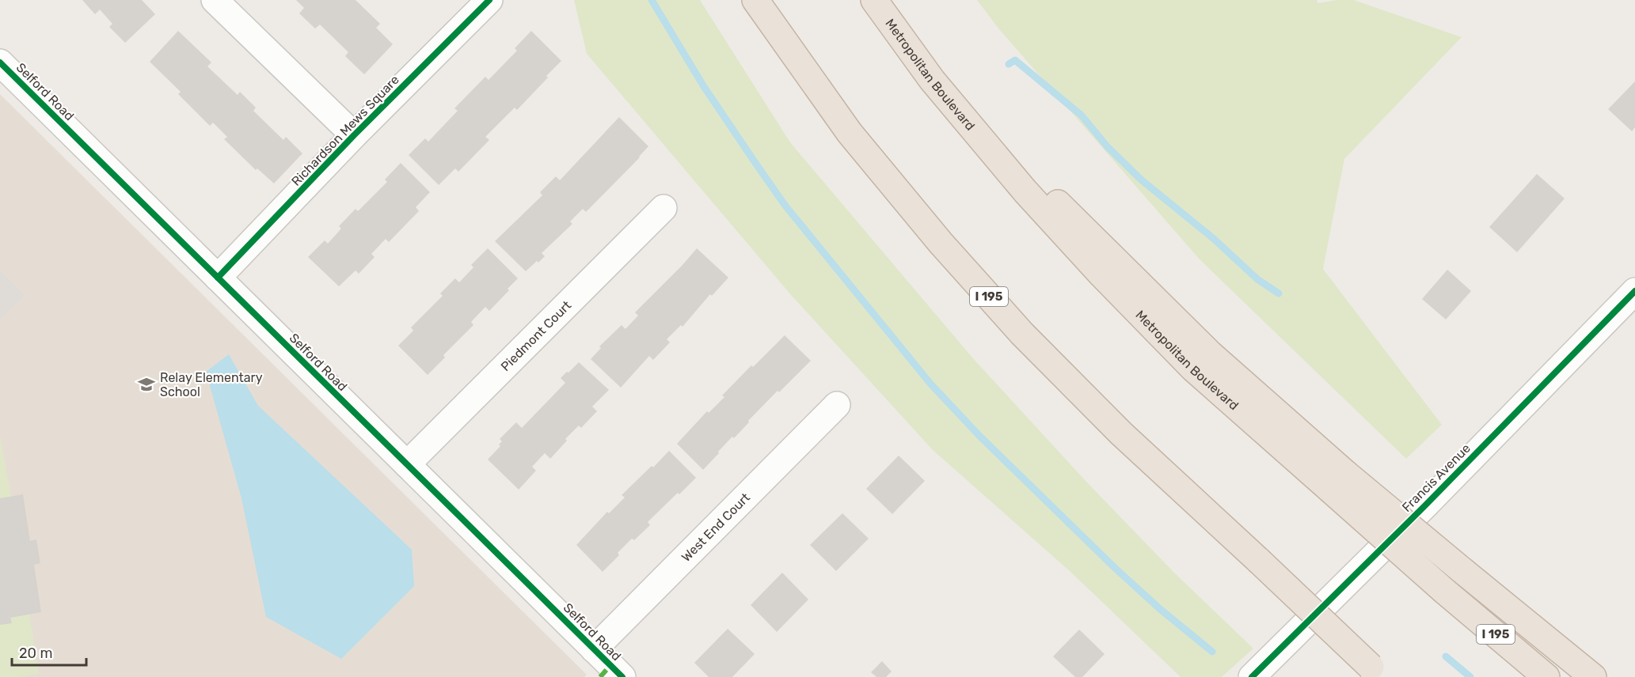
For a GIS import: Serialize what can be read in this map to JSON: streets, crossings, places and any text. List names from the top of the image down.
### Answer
{
  "streets": {
    "highway": ["Metropolitan Boulevard", "I 195"],
    "street": [
      "Selford Road",
      "Richardson Mews Square",
      "Piedmont Court",
      "Francis Avenue",
      "West End Court"
    ]
  },
  "crossings": [
    ["Selford Road", "Richardson Mews Square"],
    ["Selford Road", "Piedmont Court"],
    ["Selford Road", "West End Court"]
  ],
  "places": {
    "school or university": ["Relay Elementary School"]
  },
  "scale_bar": "20 m"
}
